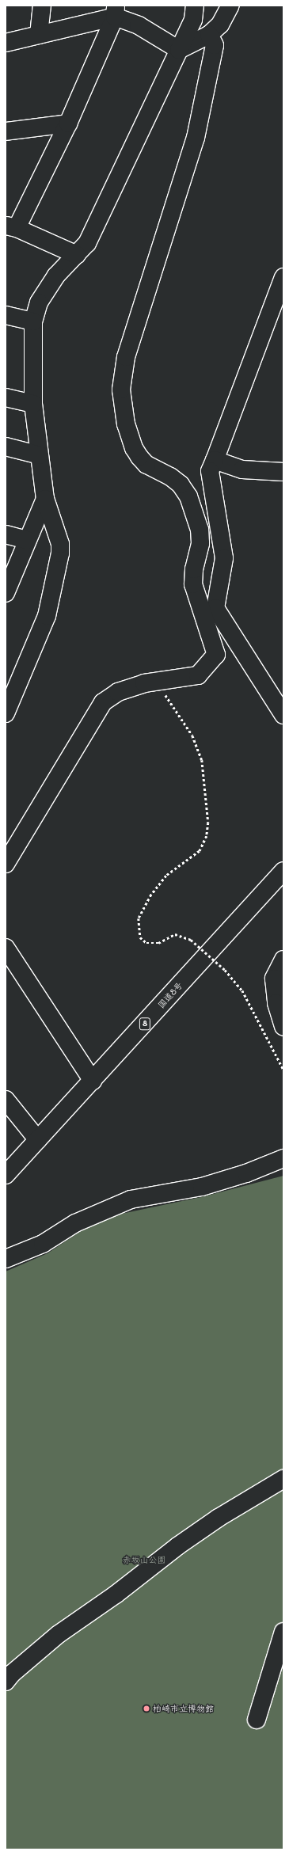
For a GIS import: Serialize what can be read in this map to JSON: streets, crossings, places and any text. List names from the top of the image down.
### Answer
{
  "streets": {
    "main road": ["国道8号", "8"]
  },
  "parks": ["赤坂山公園"],
  "places": ["柏崎市立博物館"]
}
